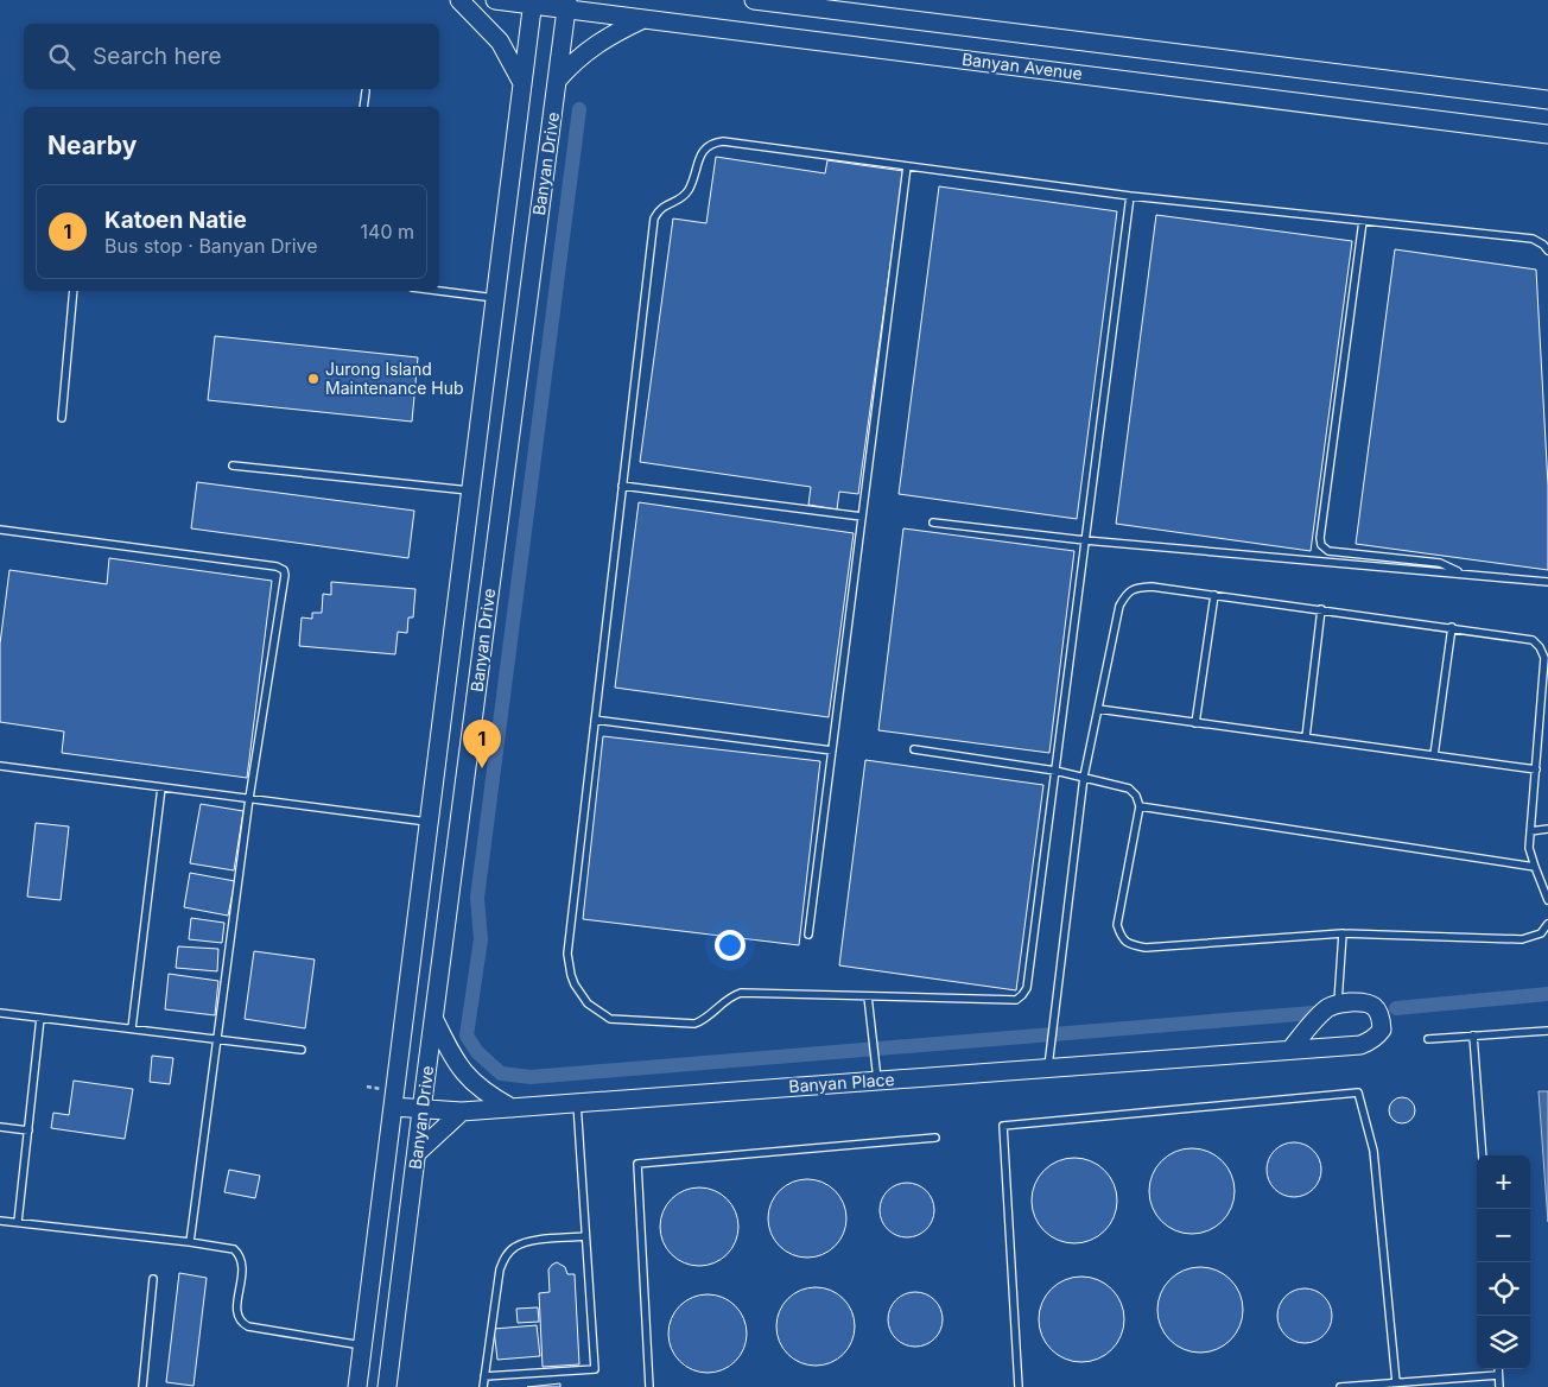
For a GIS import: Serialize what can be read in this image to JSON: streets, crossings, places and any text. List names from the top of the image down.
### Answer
{
  "streets": {
    "street": ["Banyan Avenue", "Banyan Drive", "Banyan Place"]
  },
  "crossings": [
    ["Banyan Avenue", "Banyan Drive"],
    ["Banyan Drive", "Banyan Place"]
  ],
  "places": ["Jurong Island Maintenance Hub"],
  "page": {
    "search": "Search here",
    "heading": "Nearby",
    "list": [
      {
        "mark": "1",
        "name": "Katoen Natie",
        "note": "Bus stop · Banyan Drive",
        "value": "140 m"
      }
    ],
    "pins": "1",
    "map_buttons": ["+", "−"]
  }
}
